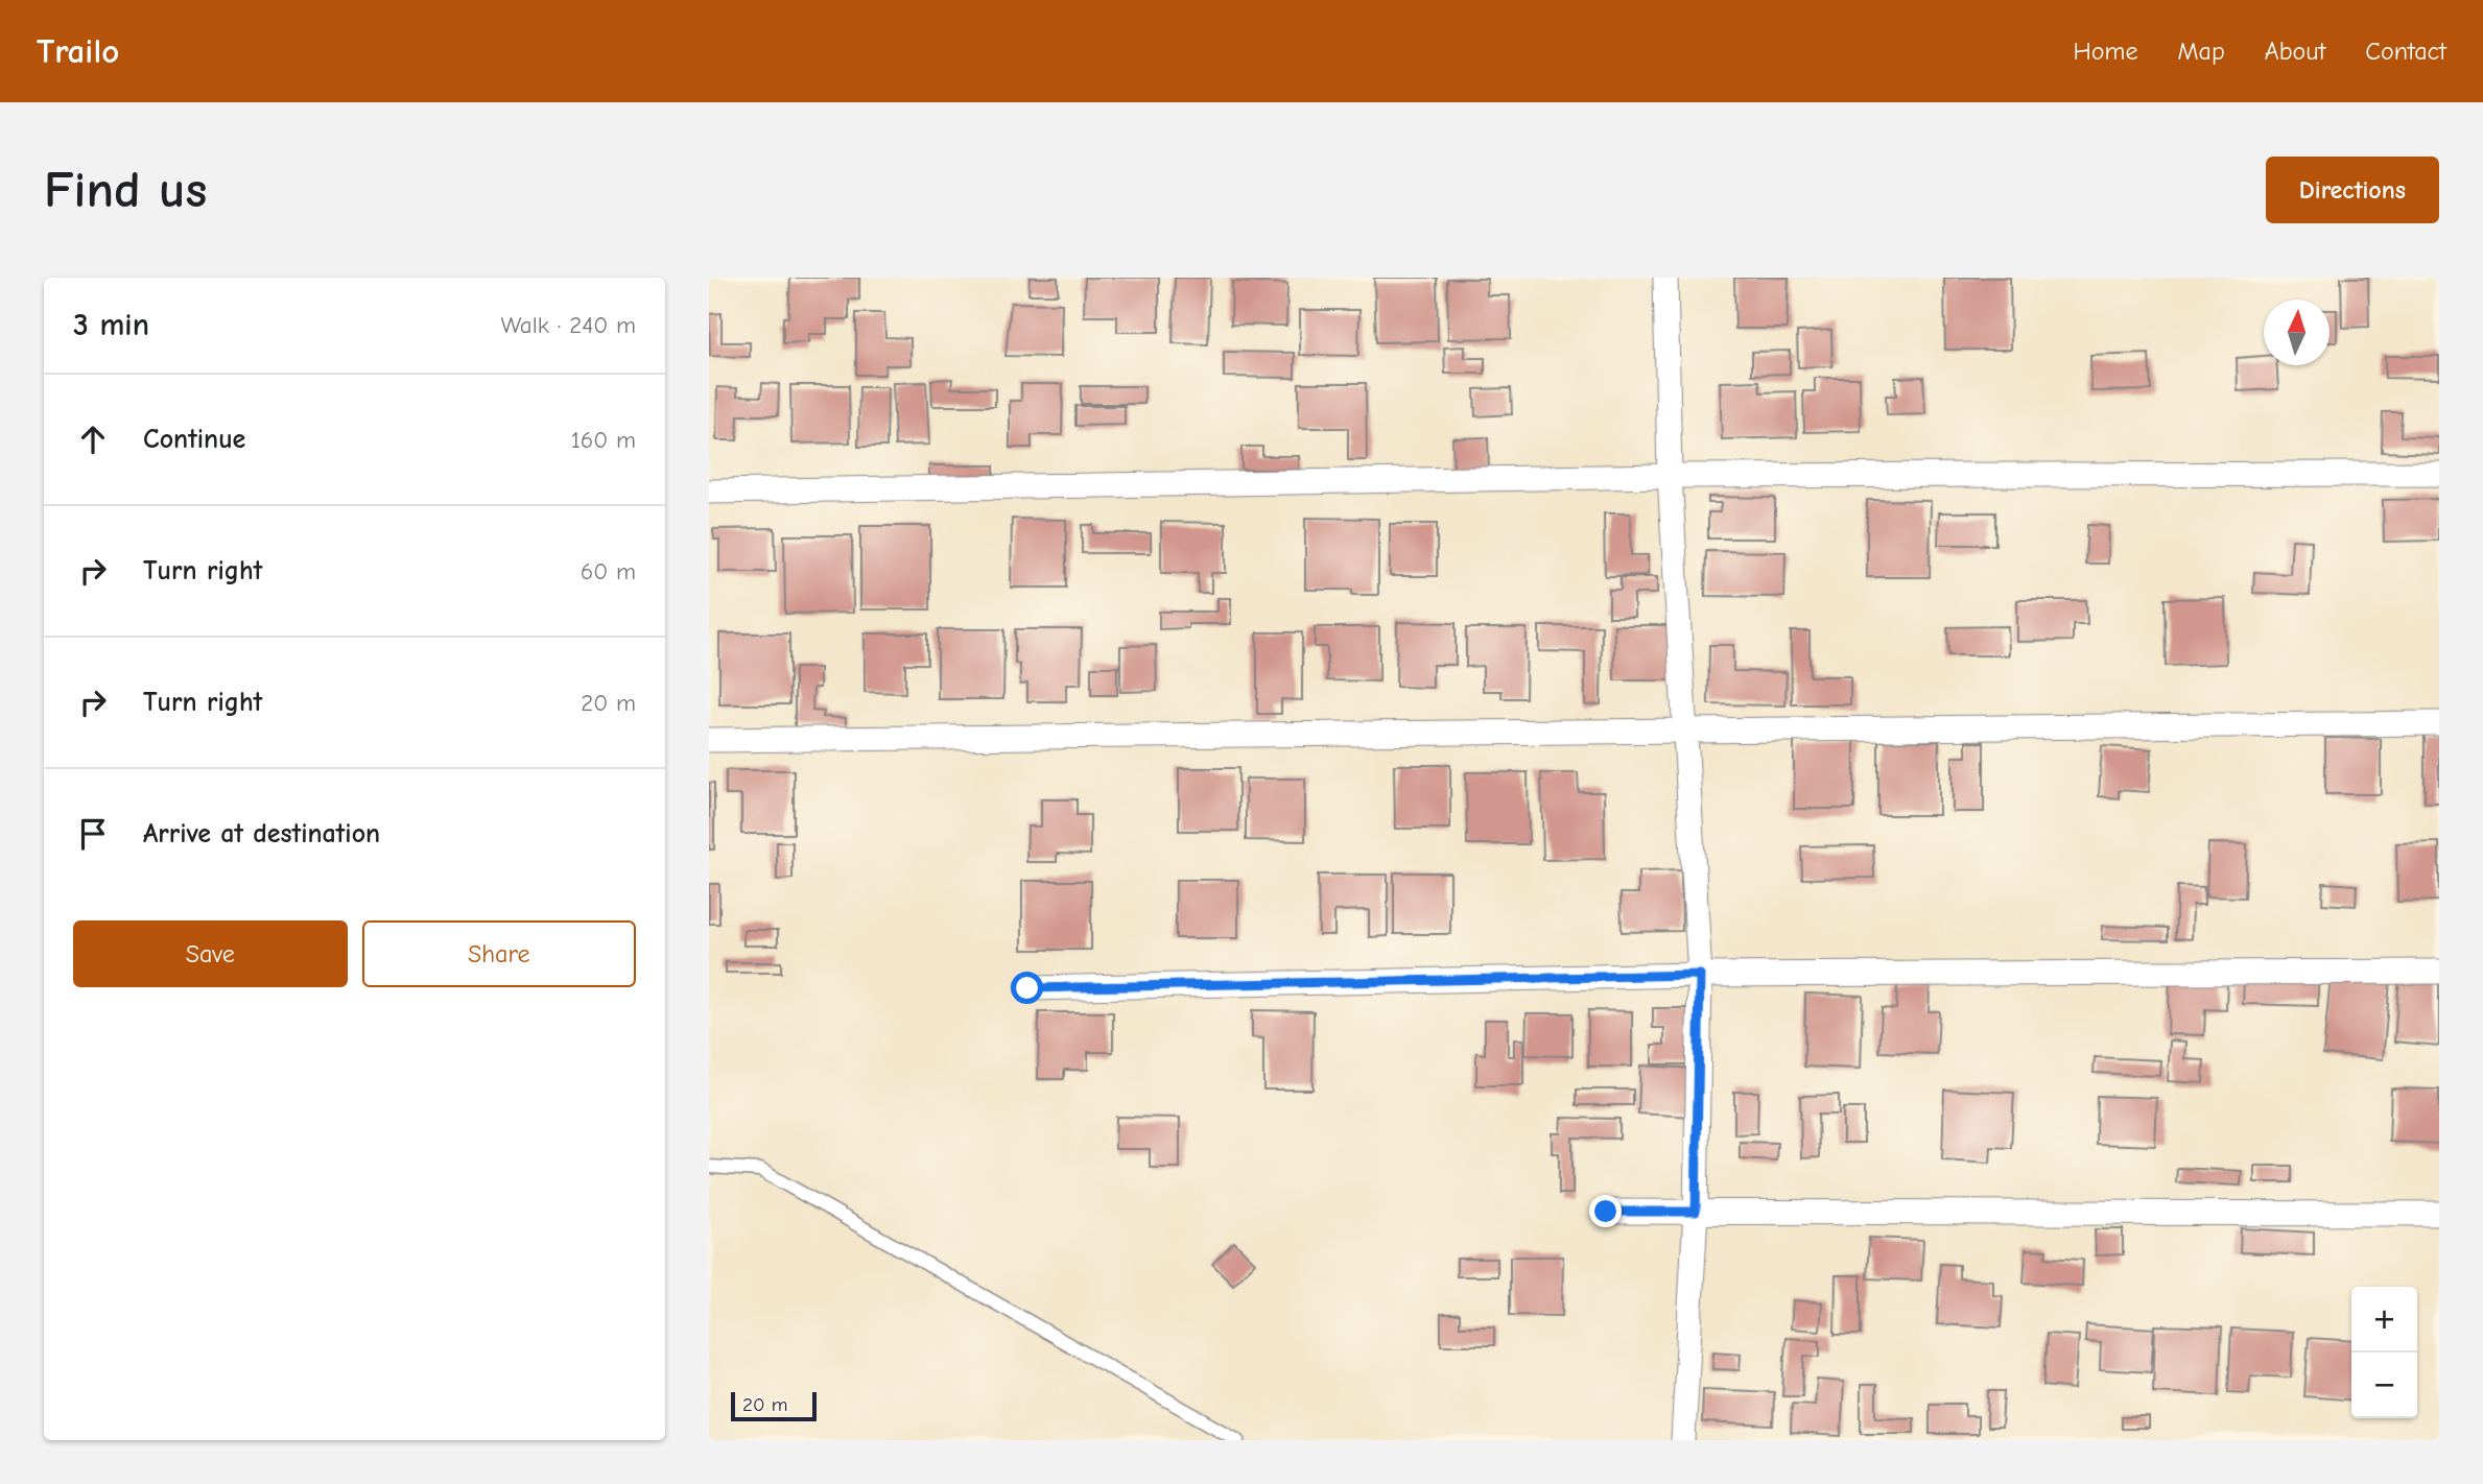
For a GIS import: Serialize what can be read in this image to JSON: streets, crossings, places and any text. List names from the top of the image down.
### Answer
{
  "scale_bar": "20 m",
  "north": "top",
  "page": {
    "header": "Trailo",
    "nav": [
      "Home",
      "Map",
      "About",
      "Contact"
    ],
    "buttons": [
      "Directions",
      ["Save", "Share"]
    ],
    "title": "Find us",
    "heading": ["3 min", "Walk · 240 m"],
    "list": [
      ["Continue", "160 m"],
      ["Turn right", "60 m"],
      ["Turn right", "20 m"],
      "Arrive at destination"
    ],
    "map_buttons": ["+", "−"],
    "scale": "20 m"
  }
}
